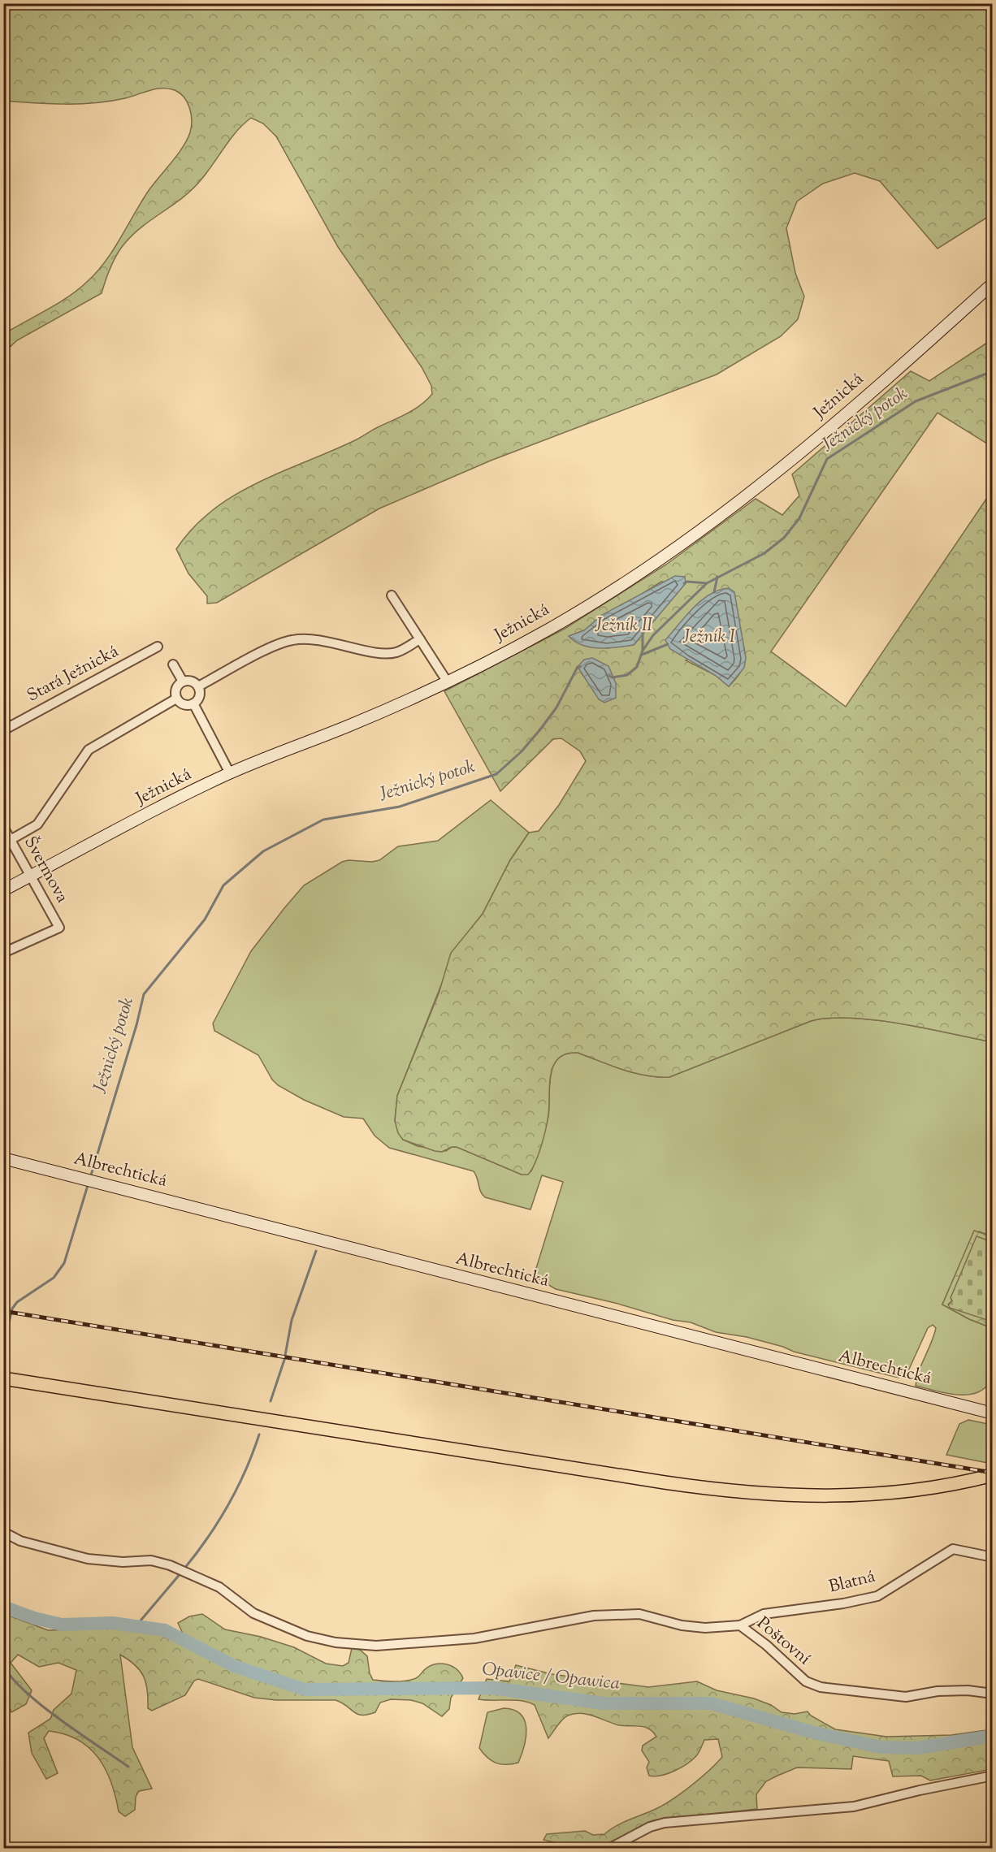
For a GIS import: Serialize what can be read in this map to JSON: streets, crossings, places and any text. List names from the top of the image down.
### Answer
{
  "streets": {
    "street": [
      "Ježnická",
      "Stará Ježnická",
      "Švermova",
      "Albrechtická",
      "Blatná",
      "Poštovní"
    ]
  },
  "crossings": [
    ["Ježnická", "Švermova"],
    ["Blatná", "Poštovní"]
  ],
  "water": [
    "Ježnický potok",
    "Ježník II",
    "Ježník I",
    "Opavice / Opawica"
  ]
}
